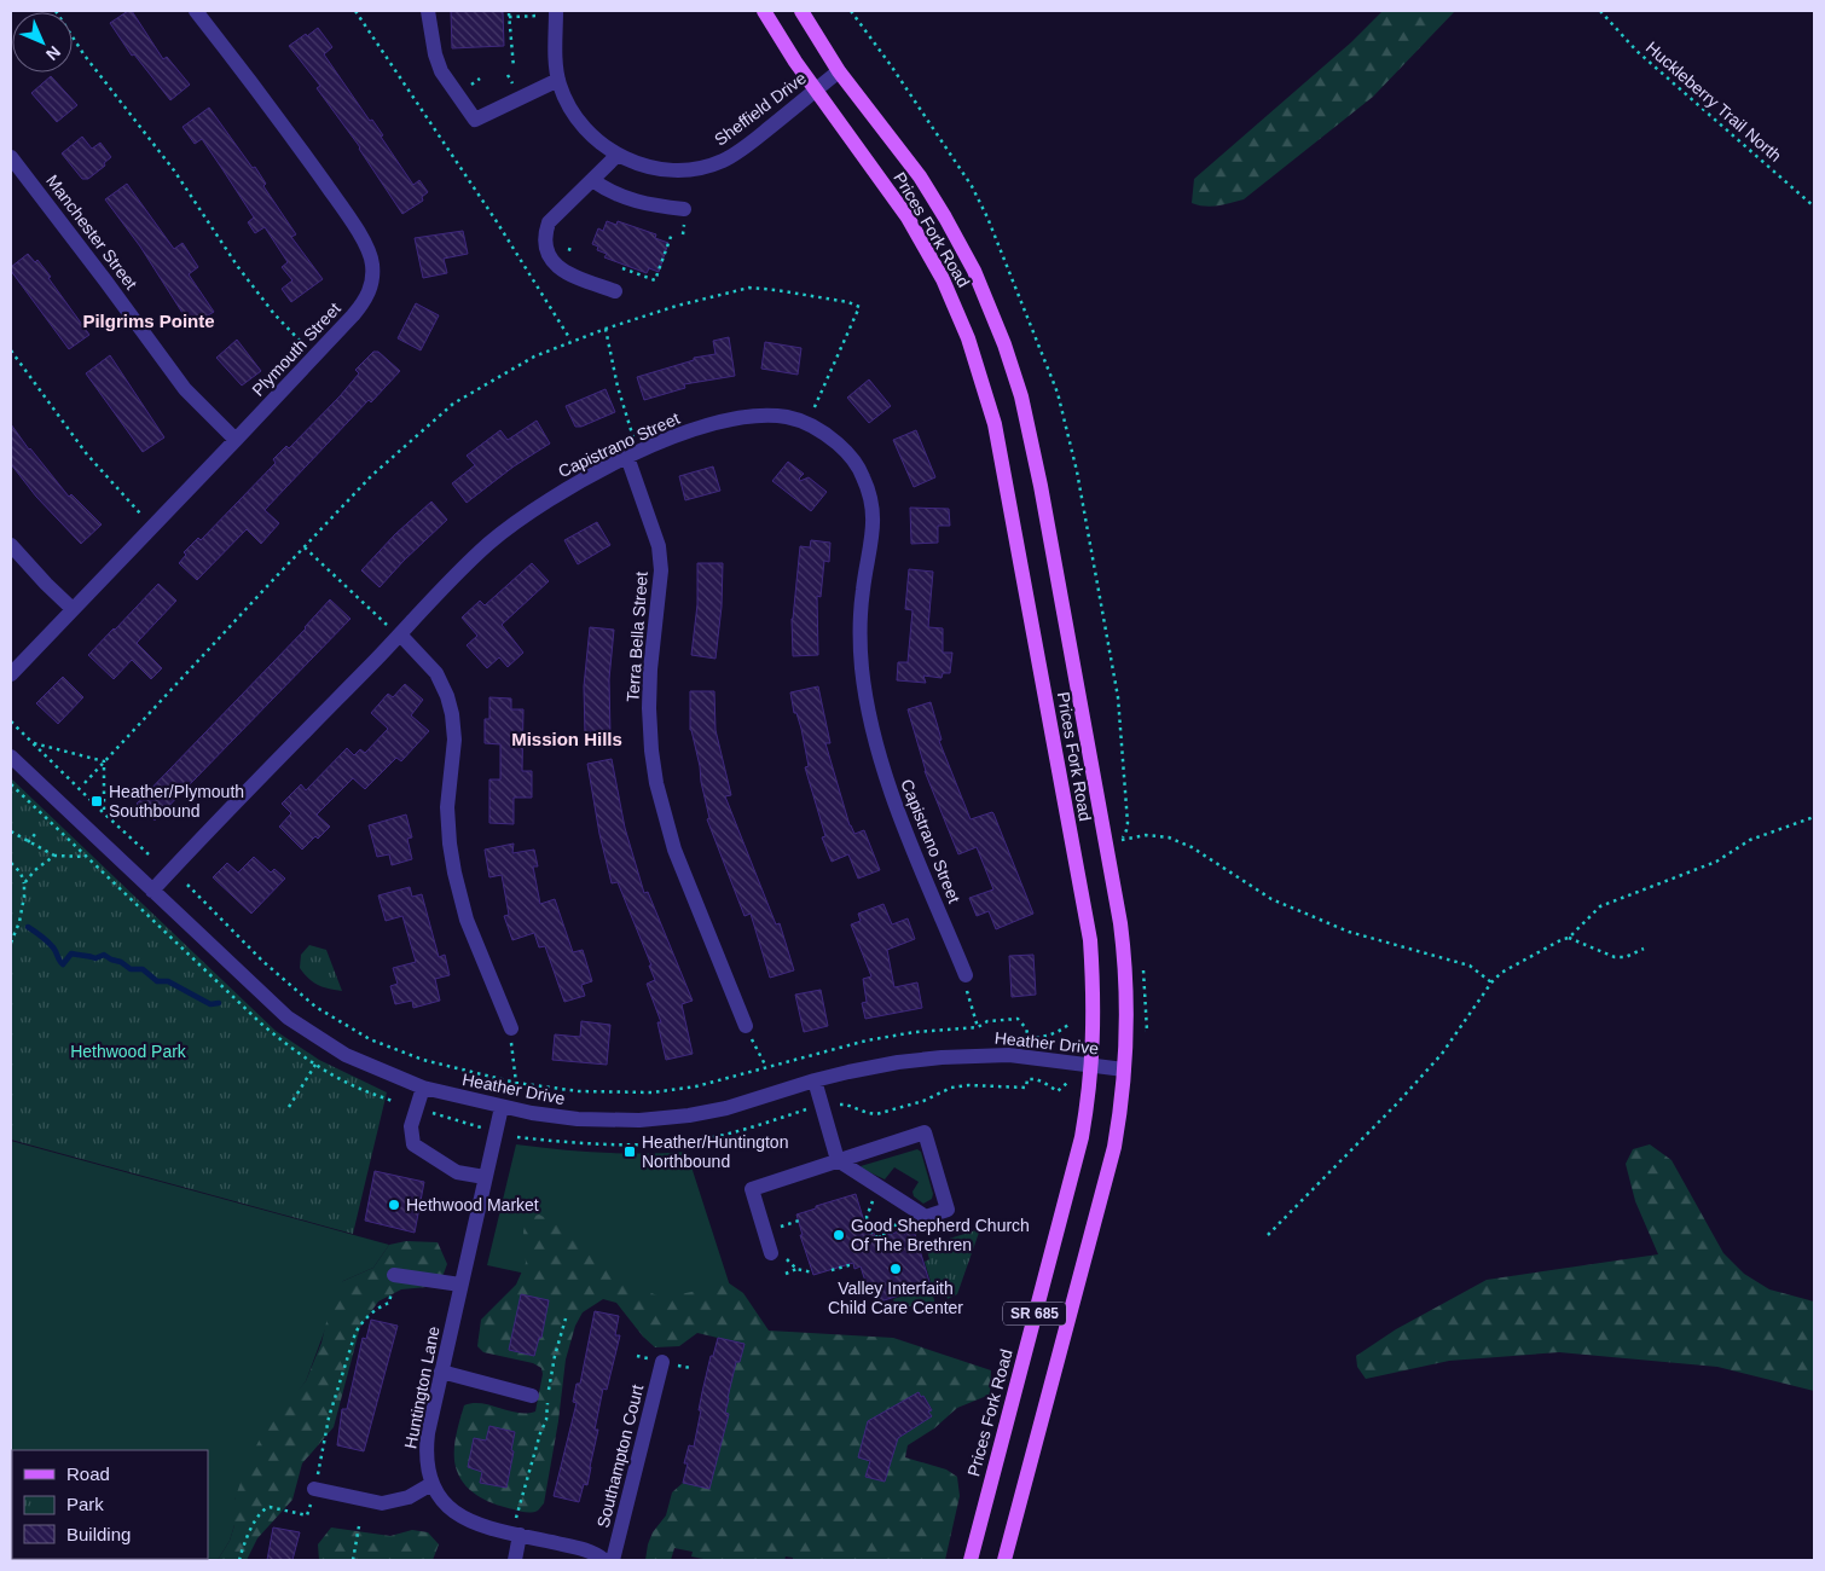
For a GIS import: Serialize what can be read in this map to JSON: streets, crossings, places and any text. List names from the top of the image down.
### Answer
{
  "streets": {
    "main road": ["Prices Fork Road", "SR 685"],
    "street": [
      "Sheffield Drive",
      "Manchester Street",
      "Plymouth Street",
      "Capistrano Street",
      "Terra Bella Street",
      "Heather Drive",
      "Huntington Lane",
      "Southampton Court"
    ],
    "path": ["Huckleberry Trail North"]
  },
  "crossings": [
    ["Sheffield Drive", "Prices Fork Road"],
    ["Prices Fork Road", "Heather Drive"],
    ["Manchester Street", "Plymouth Street"],
    ["Capistrano Street", "Terra Bella Street"],
    ["Capistrano Street", "Heather Drive"],
    ["Heather Drive", "Huntington Lane"]
  ],
  "districts": ["Pilgrims Pointe", "Mission Hills"],
  "parks": ["Hethwood Park"],
  "places": {
    "transit": ["Heather/Plymouth Southbound", "Heather/Huntington Northbound"],
    "other": ["Hethwood Market", "Good Shepherd Church Of The Brethren", "Valley Interfaith Child Care Center"]
  },
  "legend": ["Road", "Park", "Building"],
  "north": "bottom right"
}
